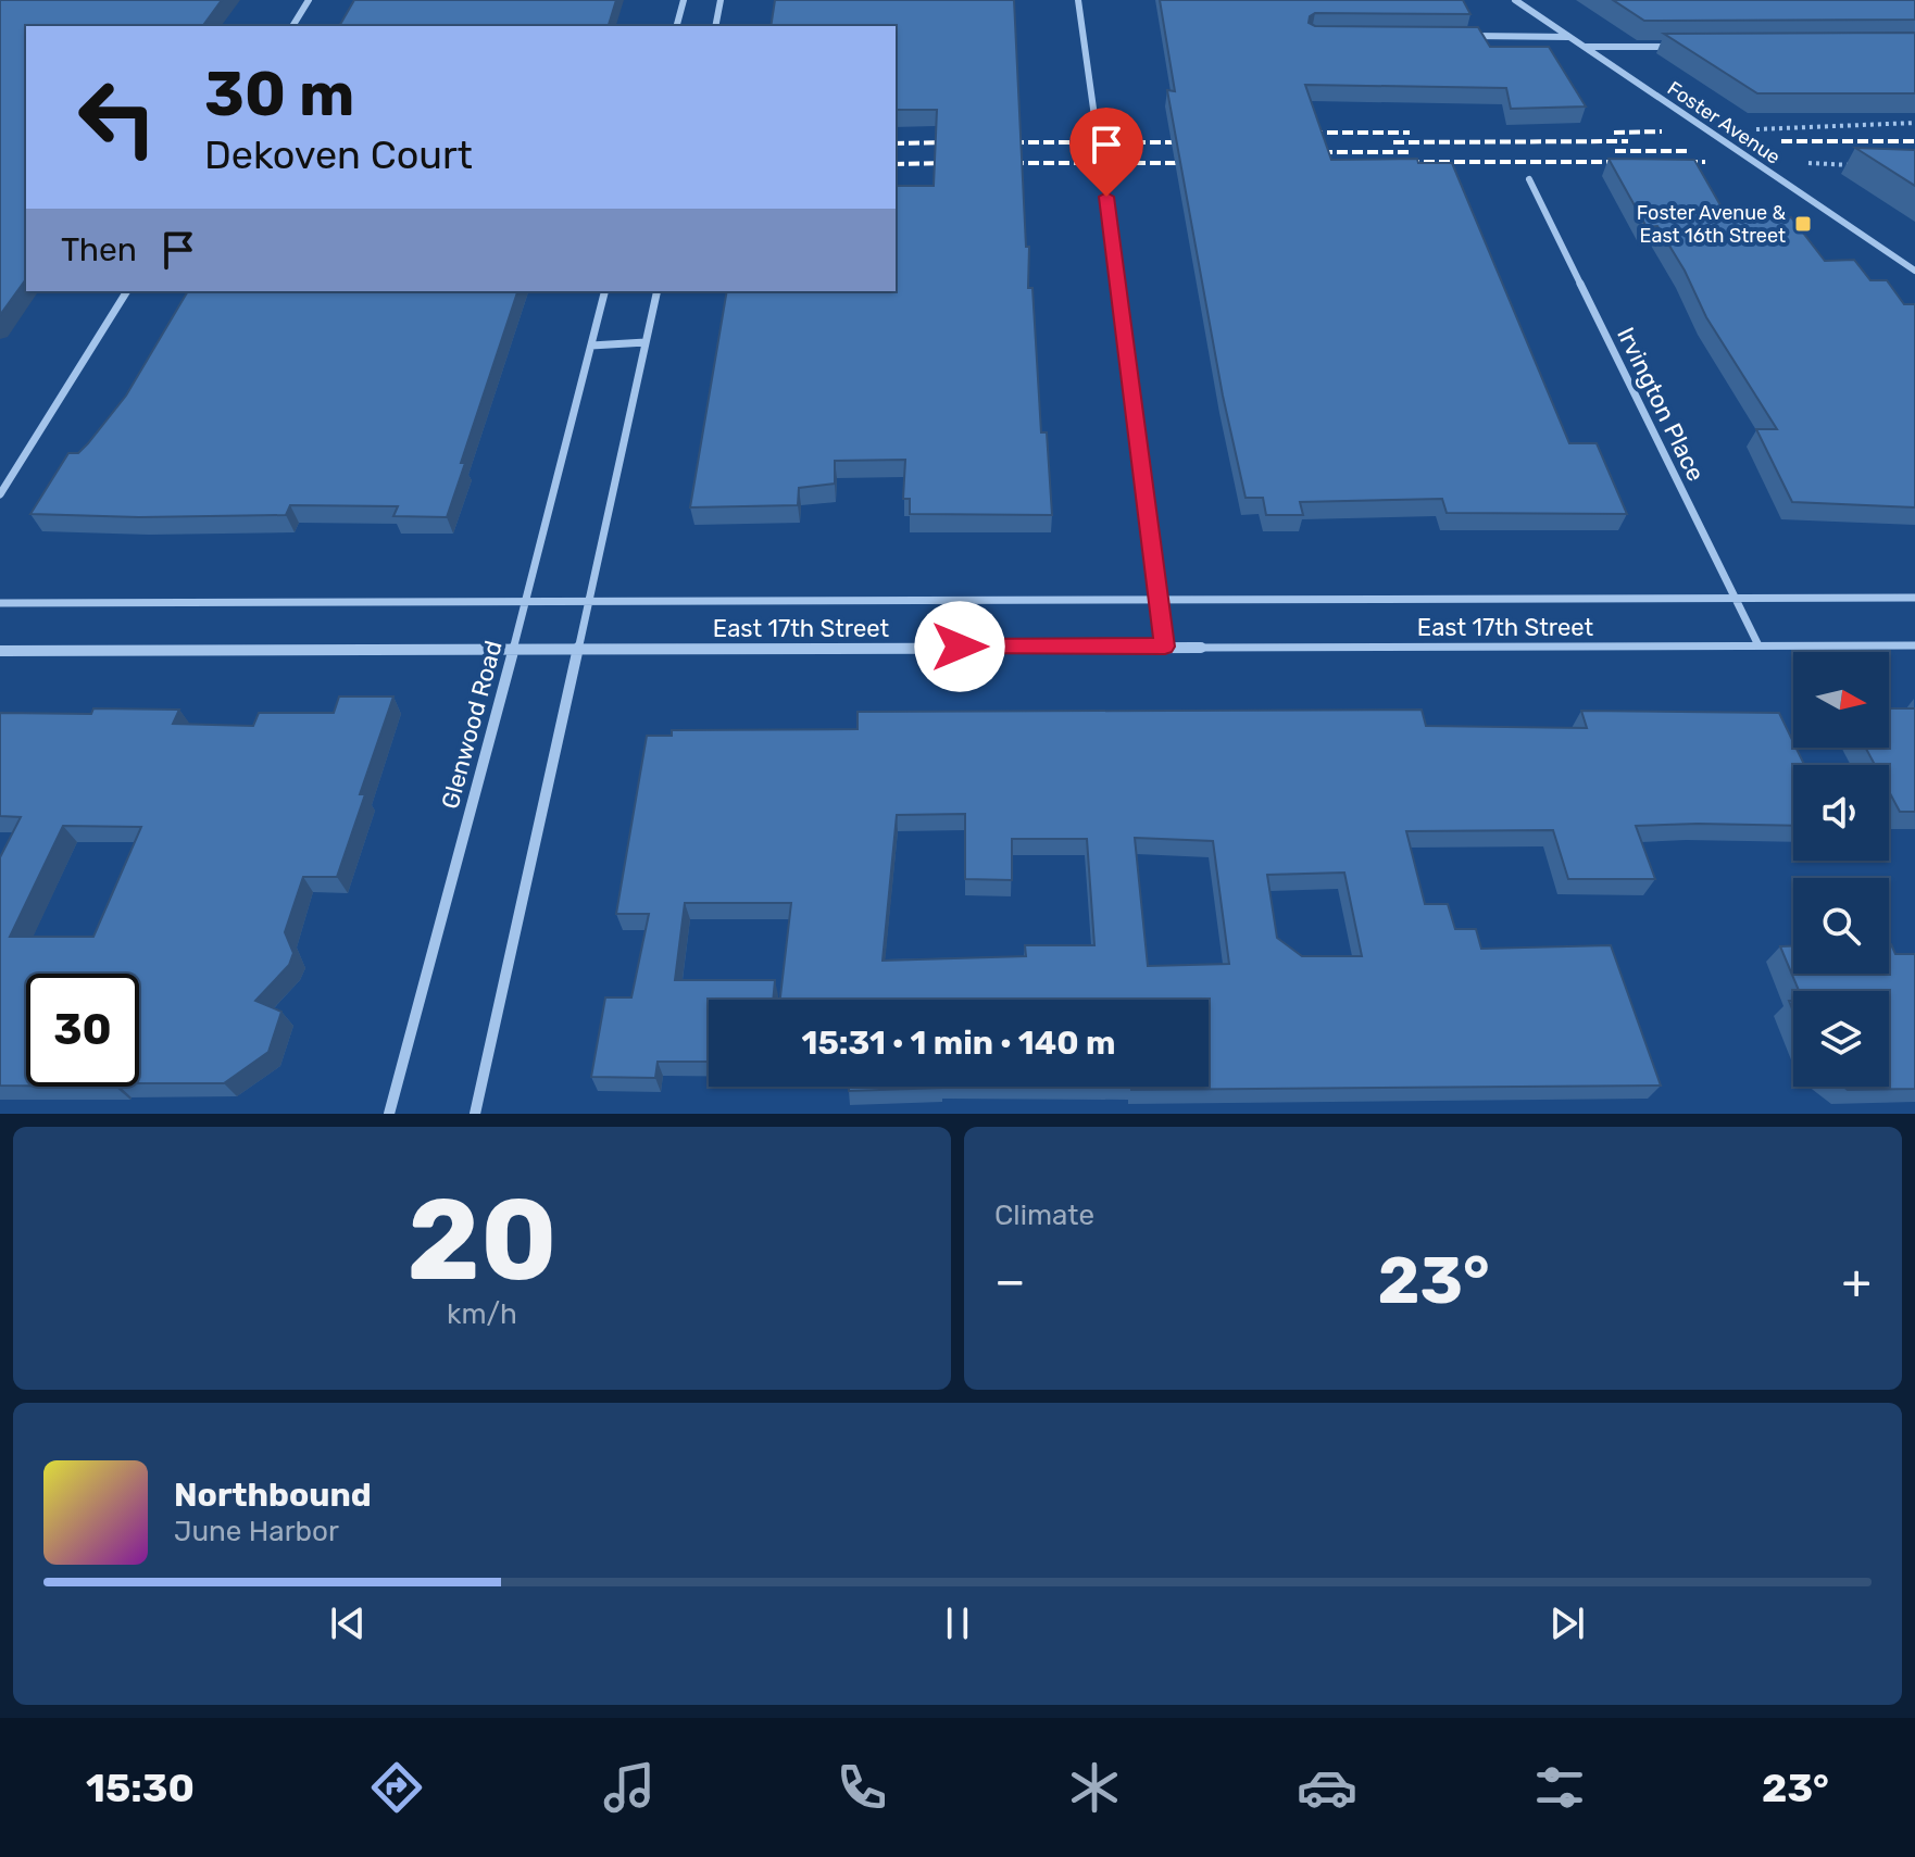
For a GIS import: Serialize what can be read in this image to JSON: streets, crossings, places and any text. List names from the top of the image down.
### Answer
{
  "streets": {
    "street": [
      "Foster Avenue",
      "Irvington Place",
      "East 17th Street",
      "Glenwood Road"
    ]
  },
  "crossings": [
    ["Irvington Place", "East 17th Street"],
    ["East 17th Street", "Glenwood Road"]
  ],
  "places": {
    "transit": ["Foster Avenue & East 16th Street"]
  },
  "north": "right",
  "page": {
    "turn": ["30 m", "Dekoven Court"],
    "then": "Then",
    "limit": "30",
    "trip": "15:31 · 1 min · 140 m",
    "tile": [
      ["20", "km/h"],
      "Climate"
    ],
    "heat": ["−", "23°", "+"],
    "song": ["Northbound", "June Harbor"],
    "tabs": ["15:30", "23°"]
  }
}
